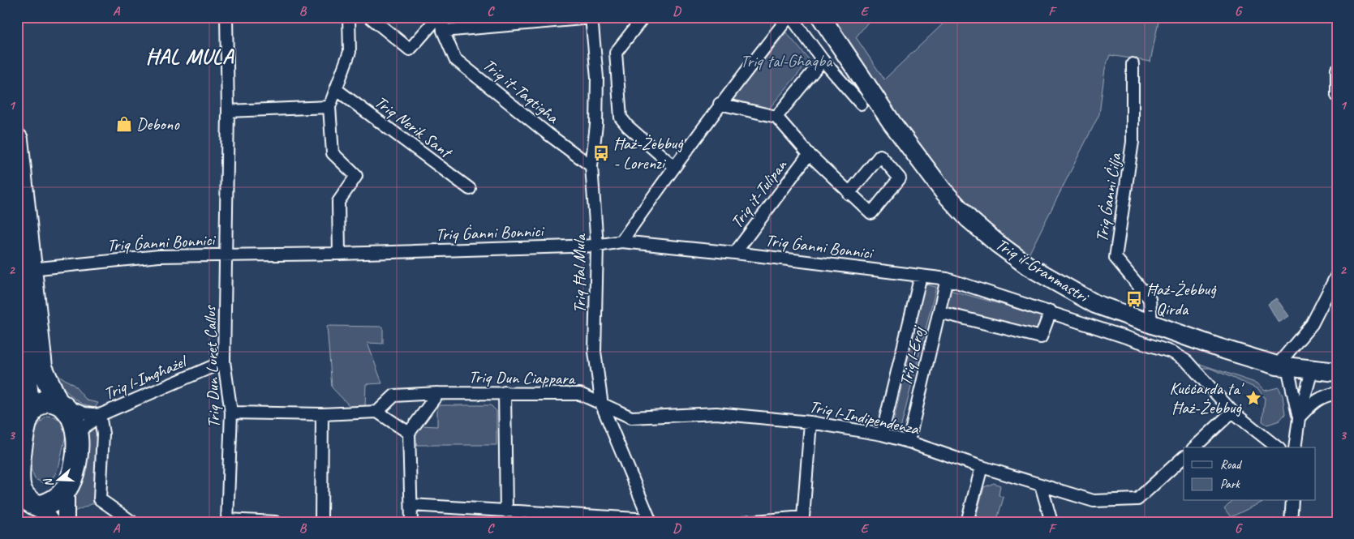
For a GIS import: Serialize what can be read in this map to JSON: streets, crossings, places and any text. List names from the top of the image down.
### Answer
{
  "streets": {
    "main road": ["Triq il-Granmastri"],
    "street": [
      "Triq it-Taqtigħa",
      "Triq Nerik Sant",
      "Triq it-Tulipan",
      "Triq Ġanni Ċilja",
      "Triq Ġanni Bonnici",
      "Triq Ħal Mula",
      "Triq l-Eroj",
      "Triq Dun Luret Callus",
      "Triq l-Imgħażel",
      "Triq Dun Ciappara",
      "Triq l-Indipendenza"
    ]
  },
  "crossings": [
    ["Triq it-Taqtigħa", "Triq Ħal Mula"],
    ["Triq it-Tulipan", "Triq Ġanni Bonnici"],
    ["Triq Ġanni Ċilja", "Triq il-Granmastri"],
    ["Triq Ġanni Bonnici", "Triq Ħal Mula"],
    ["Triq Ġanni Bonnici", "Triq l-Eroj"],
    ["Triq Ġanni Bonnici", "Triq Dun Luret Callus"],
    ["Triq Ħal Mula", "Triq Dun Ciappara"],
    ["Triq Ħal Mula", "Triq l-Indipendenza"],
    ["Triq l-Eroj", "Triq l-Indipendenza"],
    ["Triq Dun Luret Callus", "Triq l-Imgħażel"],
    ["Triq Dun Ciappara", "Triq l-Indipendenza"]
  ],
  "districts": ["ĦAL MULA"],
  "parks": ["Triq tal-Għaqba"],
  "places": {
    "shop": ["Debono"],
    "bus stop": ["Ħaż-Żebbuġ - Lorenzi", "Ħaż-Żebbuġ - Qirda"],
    "place": ["Kuċċarda ta' Ħaż-Żebbuġ"]
  },
  "legend": ["Road", "Park"],
  "north": "left",
  "grid": {
    "columns": [
      "A",
      "B",
      "C",
      "D",
      "E",
      "F",
      "G"
    ],
    "rows": ["1", "2", "3"]
  }
}
